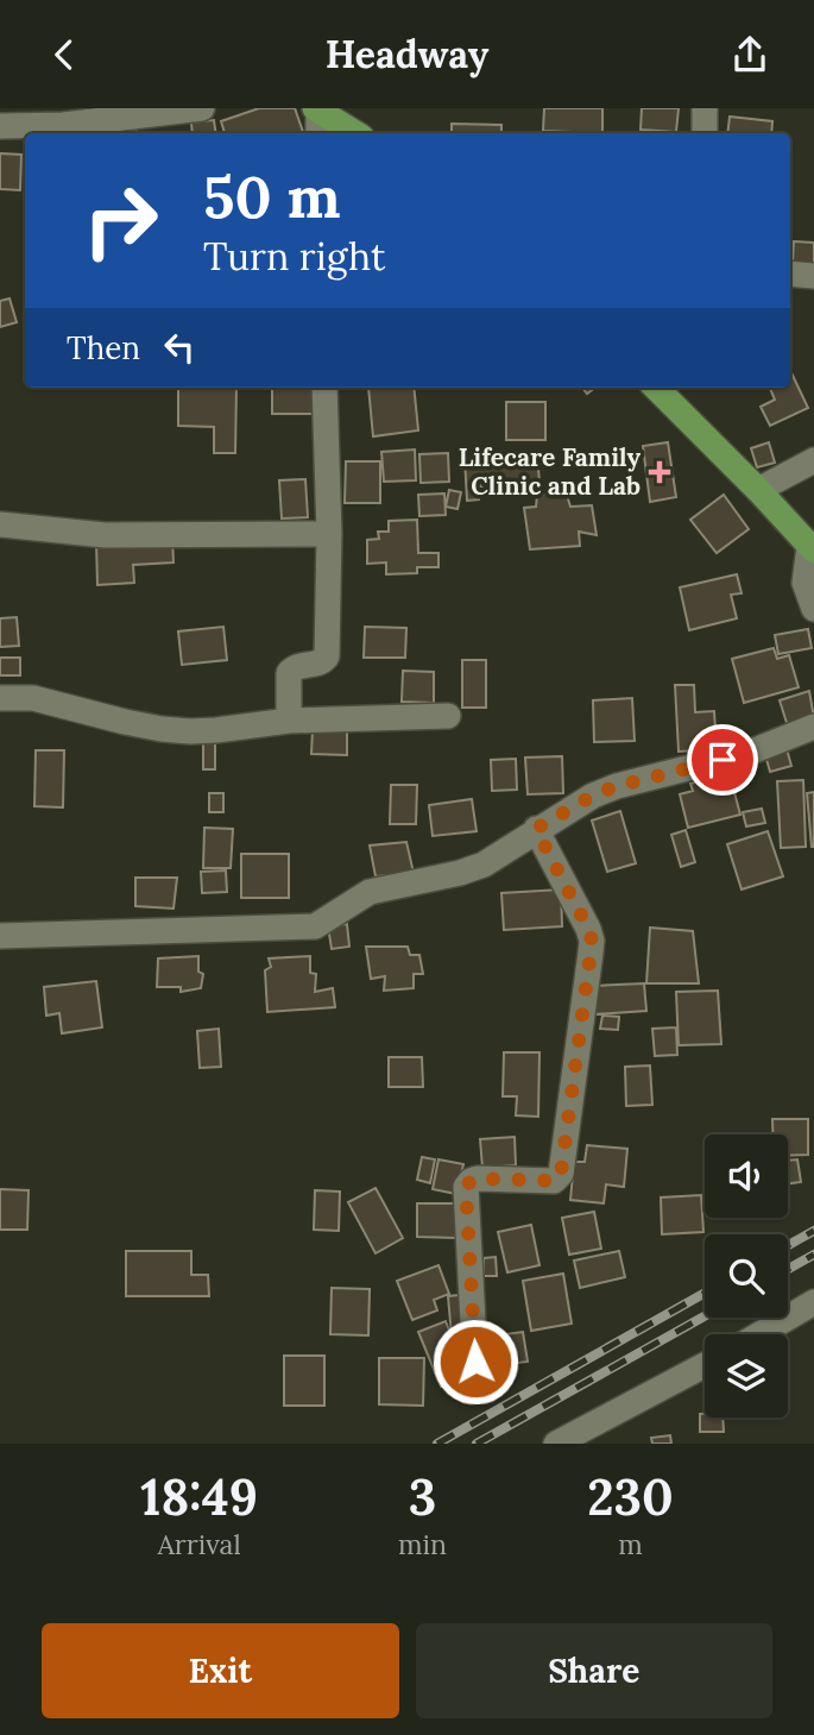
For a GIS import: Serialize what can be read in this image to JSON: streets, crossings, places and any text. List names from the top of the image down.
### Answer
{
  "places": {
    "health": ["Lifecare Family Clinic and Lab"]
  },
  "page": {
    "header": "Headway",
    "turn": ["50 m", "Turn right"],
    "then": "Then",
    "eta": [
      "18:49",
      "Arrival",
      "3",
      "min",
      "230",
      "m"
    ],
    "buttons": ["Exit", "Share"]
  }
}
